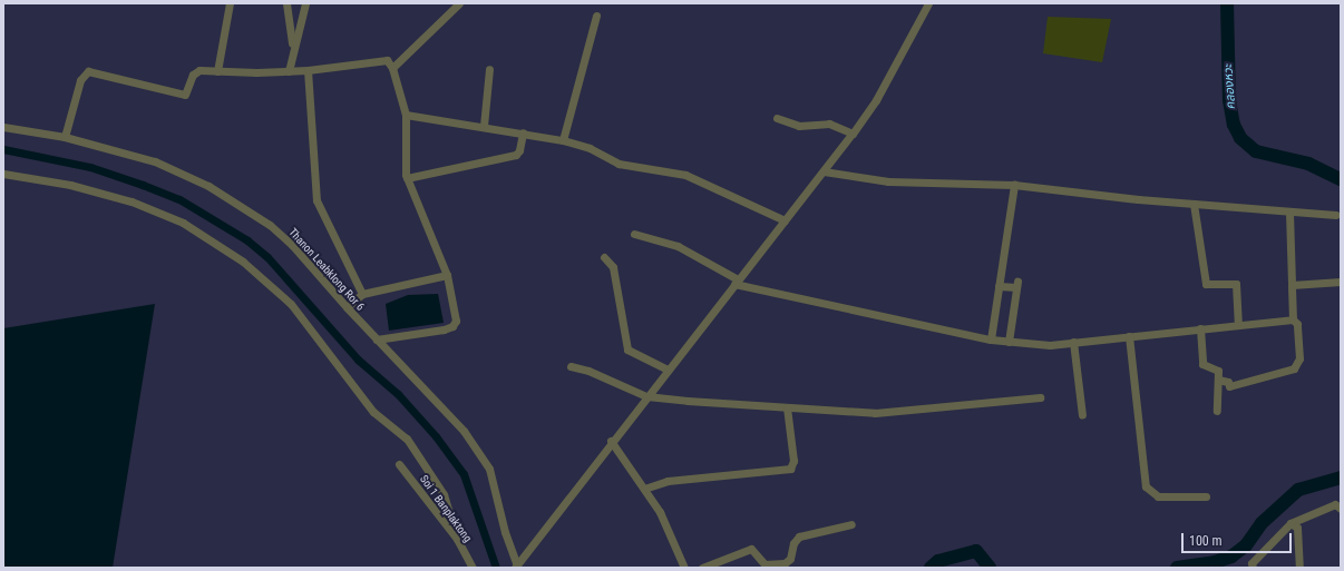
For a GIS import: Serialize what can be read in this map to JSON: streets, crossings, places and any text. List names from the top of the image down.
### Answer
{
  "streets": {
    "street": ["Thanon Leabklong Ror 6", "Soi 1 Banplaktong"]
  },
  "water": ["คลองหวะ"],
  "scale_bar": "100 m"
}
